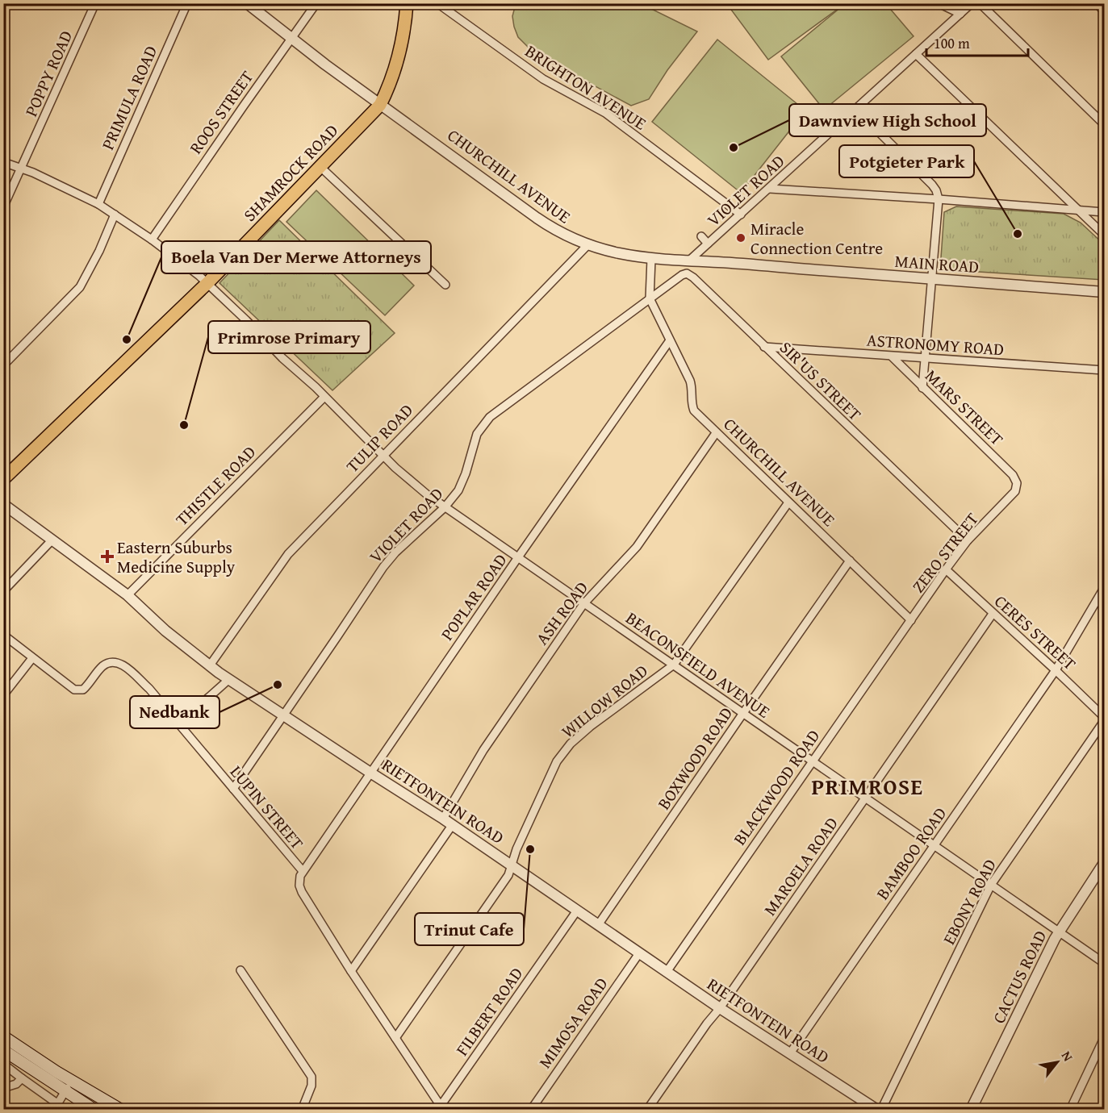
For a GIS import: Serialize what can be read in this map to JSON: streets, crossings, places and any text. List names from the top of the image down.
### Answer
{
  "streets": {
    "main road": ["SHAMROCK ROAD"],
    "street": [
      "POPPY ROAD",
      "BRIGHTON AVENUE",
      "PRIMULA ROAD",
      "ROOS STREET",
      "CHURCHILL AVENUE",
      "VIOLET ROAD",
      "MAIN ROAD",
      "ASTRONOMY ROAD",
      "SIR'US STREET",
      "MARS STREET",
      "TULIP ROAD",
      "THISTLE ROAD",
      "ZERO STREET",
      "POPLAR ROAD",
      "ASH ROAD",
      "CERES STREET",
      "BEACONSFIELD AVENUE",
      "WILLOW ROAD",
      "BOXWOOD ROAD",
      "BLACKWOOD ROAD",
      "RIETFONTEIN ROAD",
      "LUPIN STREET",
      "BAMBOO ROAD",
      "MAROELA ROAD",
      "EBONY ROAD",
      "CACTUS ROAD",
      "FILBERT ROAD",
      "MIMOSA ROAD"
    ]
  },
  "crossings": [
    ["POPPY ROAD", "BEACONSFIELD AVENUE"],
    ["BRIGHTON AVENUE", "VIOLET ROAD"],
    ["PRIMULA ROAD", "BEACONSFIELD AVENUE"],
    ["ROOS STREET", "CHURCHILL AVENUE"],
    ["ROOS STREET", "BEACONSFIELD AVENUE"],
    ["SHAMROCK ROAD", "CHURCHILL AVENUE"],
    ["SHAMROCK ROAD", "BEACONSFIELD AVENUE"],
    ["CHURCHILL AVENUE", "VIOLET ROAD"],
    ["CHURCHILL AVENUE", "MAIN ROAD"],
    ["CHURCHILL AVENUE", "SIR'US STREET"],
    ["CHURCHILL AVENUE", "TULIP ROAD"],
    ["CHURCHILL AVENUE", "ZERO STREET"],
    ["CHURCHILL AVENUE", "POPLAR ROAD"],
    ["CHURCHILL AVENUE", "ASH ROAD"],
    ["CHURCHILL AVENUE", "WILLOW ROAD"],
    ["CHURCHILL AVENUE", "BOXWOOD ROAD"],
    ["CHURCHILL AVENUE", "BLACKWOOD ROAD"],
    ["VIOLET ROAD", "MAIN ROAD"],
    ["VIOLET ROAD", "SIR'US STREET"],
    ["VIOLET ROAD", "BEACONSFIELD AVENUE"],
    ["VIOLET ROAD", "RIETFONTEIN ROAD"],
    ["VIOLET ROAD", "LUPIN STREET"],
    ["ASTRONOMY ROAD", "SIR'US STREET"],
    ["ASTRONOMY ROAD", "MARS STREET"],
    ["SIR'US STREET", "ZERO STREET"],
    ["MARS STREET", "ZERO STREET"],
    ["TULIP ROAD", "BEACONSFIELD AVENUE"],
    ["TULIP ROAD", "RIETFONTEIN ROAD"],
    ["THISTLE ROAD", "BEACONSFIELD AVENUE"],
    ["THISTLE ROAD", "RIETFONTEIN ROAD"],
    ["ZERO STREET", "CERES STREET"],
    ["ZERO STREET", "BLACKWOOD ROAD"],
    ["POPLAR ROAD", "BEACONSFIELD AVENUE"],
    ["POPLAR ROAD", "RIETFONTEIN ROAD"],
    ["POPLAR ROAD", "LUPIN STREET"],
    ["ASH ROAD", "BEACONSFIELD AVENUE"],
    ["ASH ROAD", "RIETFONTEIN ROAD"],
    ["CERES STREET", "BAMBOO ROAD"],
    ["CERES STREET", "MAROELA ROAD"],
    ["BEACONSFIELD AVENUE", "WILLOW ROAD"],
    ["BEACONSFIELD AVENUE", "BOXWOOD ROAD"],
    ["BEACONSFIELD AVENUE", "BLACKWOOD ROAD"],
    ["BEACONSFIELD AVENUE", "BAMBOO ROAD"],
    ["BEACONSFIELD AVENUE", "MAROELA ROAD"],
    ["BEACONSFIELD AVENUE", "EBONY ROAD"],
    ["BEACONSFIELD AVENUE", "CACTUS ROAD"],
    ["WILLOW ROAD", "RIETFONTEIN ROAD"],
    ["WILLOW ROAD", "LUPIN STREET"],
    ["BOXWOOD ROAD", "RIETFONTEIN ROAD"],
    ["BLACKWOOD ROAD", "RIETFONTEIN ROAD"],
    ["RIETFONTEIN ROAD", "BAMBOO ROAD"],
    ["RIETFONTEIN ROAD", "MAROELA ROAD"],
    ["RIETFONTEIN ROAD", "FILBERT ROAD"],
    ["RIETFONTEIN ROAD", "MIMOSA ROAD"],
    ["LUPIN STREET", "FILBERT ROAD"]
  ],
  "districts": ["PRIMROSE"],
  "places": {
    "other": [
      "Dawnview High School",
      "Potgieter Park",
      "Miracle Connection Centre",
      "Boela Van Der Merwe Attorneys",
      "Primrose Primary",
      "Nedbank",
      "Trinut Cafe"
    ],
    "health": ["Eastern Suburbs Medicine Supply"]
  },
  "scale_bar": "100 m",
  "north": "top right"
}
